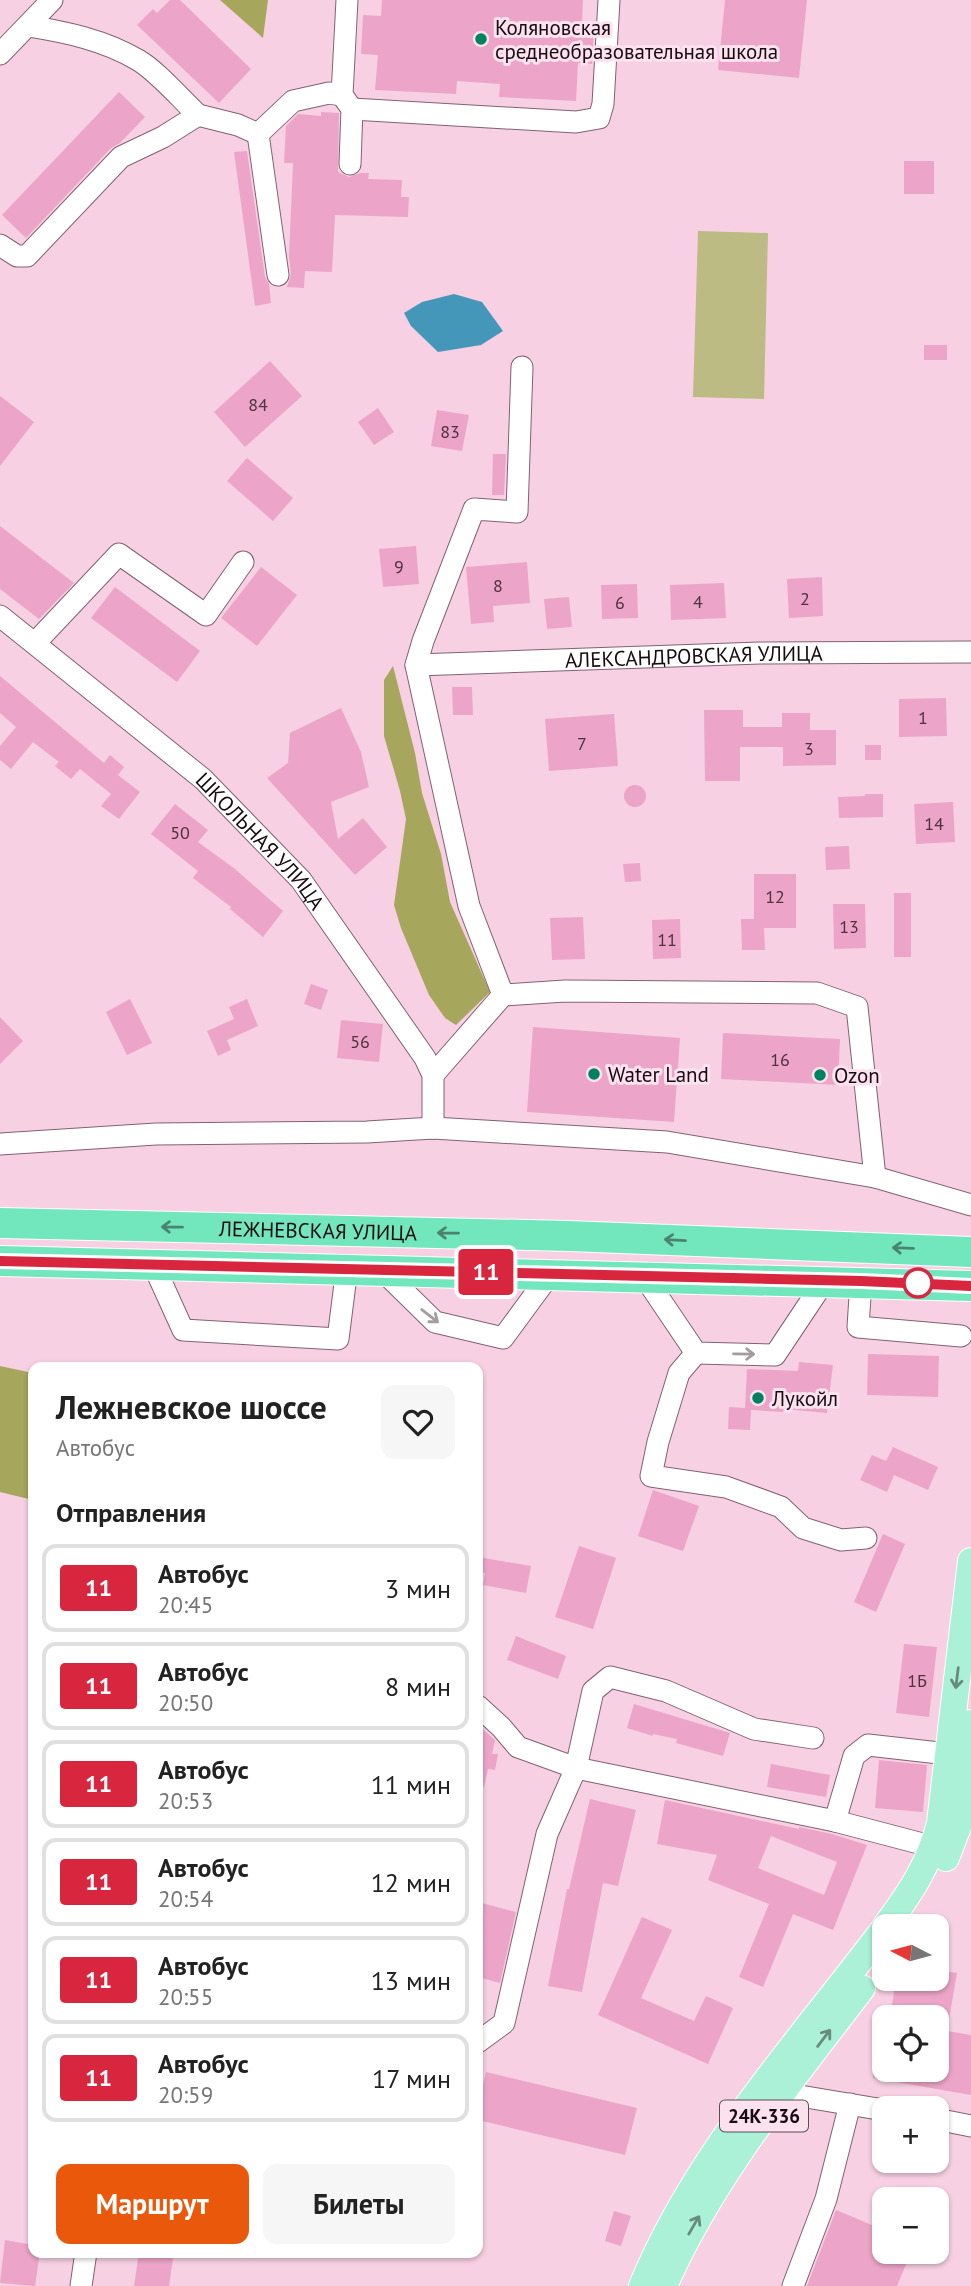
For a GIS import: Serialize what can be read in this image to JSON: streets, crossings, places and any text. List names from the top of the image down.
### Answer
{
  "streets": {
    "highway": ["ЛЕЖНЕВСКАЯ УЛИЦА"],
    "main road": ["24К-336"],
    "street": ["АЛЕКСАНДРОВСКАЯ УЛИЦА", "ШКОЛЬНАЯ УЛИЦА"]
  },
  "places": [
    "Коляновская среднеобразовательная школа",
    "Water Land",
    "Ozon",
    "Лукойл"
  ],
  "lines": ["bus line 11"],
  "house_numbers": [
    "84",
    "83",
    "9",
    "8",
    "2",
    "4",
    "6",
    "1",
    "7",
    "3",
    "14",
    "50",
    "12",
    "13",
    "11",
    "56",
    "16",
    "1Б"
  ],
  "north": "left",
  "page": {
    "on_map": "11",
    "heading": [
      ["Лежневское шоссе", "Автобус"],
      "Отправления"
    ],
    "list": [
      {
        "mark": "11",
        "name": "Автобус",
        "note": "20:45",
        "value": "3 мин"
      },
      {
        "mark": "11",
        "name": "Автобус",
        "note": "20:50",
        "value": "8 мин"
      },
      {
        "mark": "11",
        "name": "Автобус",
        "note": "20:53",
        "value": "11 мин"
      },
      {
        "mark": "11",
        "name": "Автобус",
        "note": "20:54",
        "value": "12 мин"
      },
      {
        "mark": "11",
        "name": "Автобус",
        "note": "20:55",
        "value": "13 мин"
      },
      {
        "mark": "11",
        "name": "Автобус",
        "note": "20:59",
        "value": "17 мин"
      }
    ],
    "map_buttons": ["+", "−"],
    "buttons": ["Маршрут", "Билеты"]
  }
}
